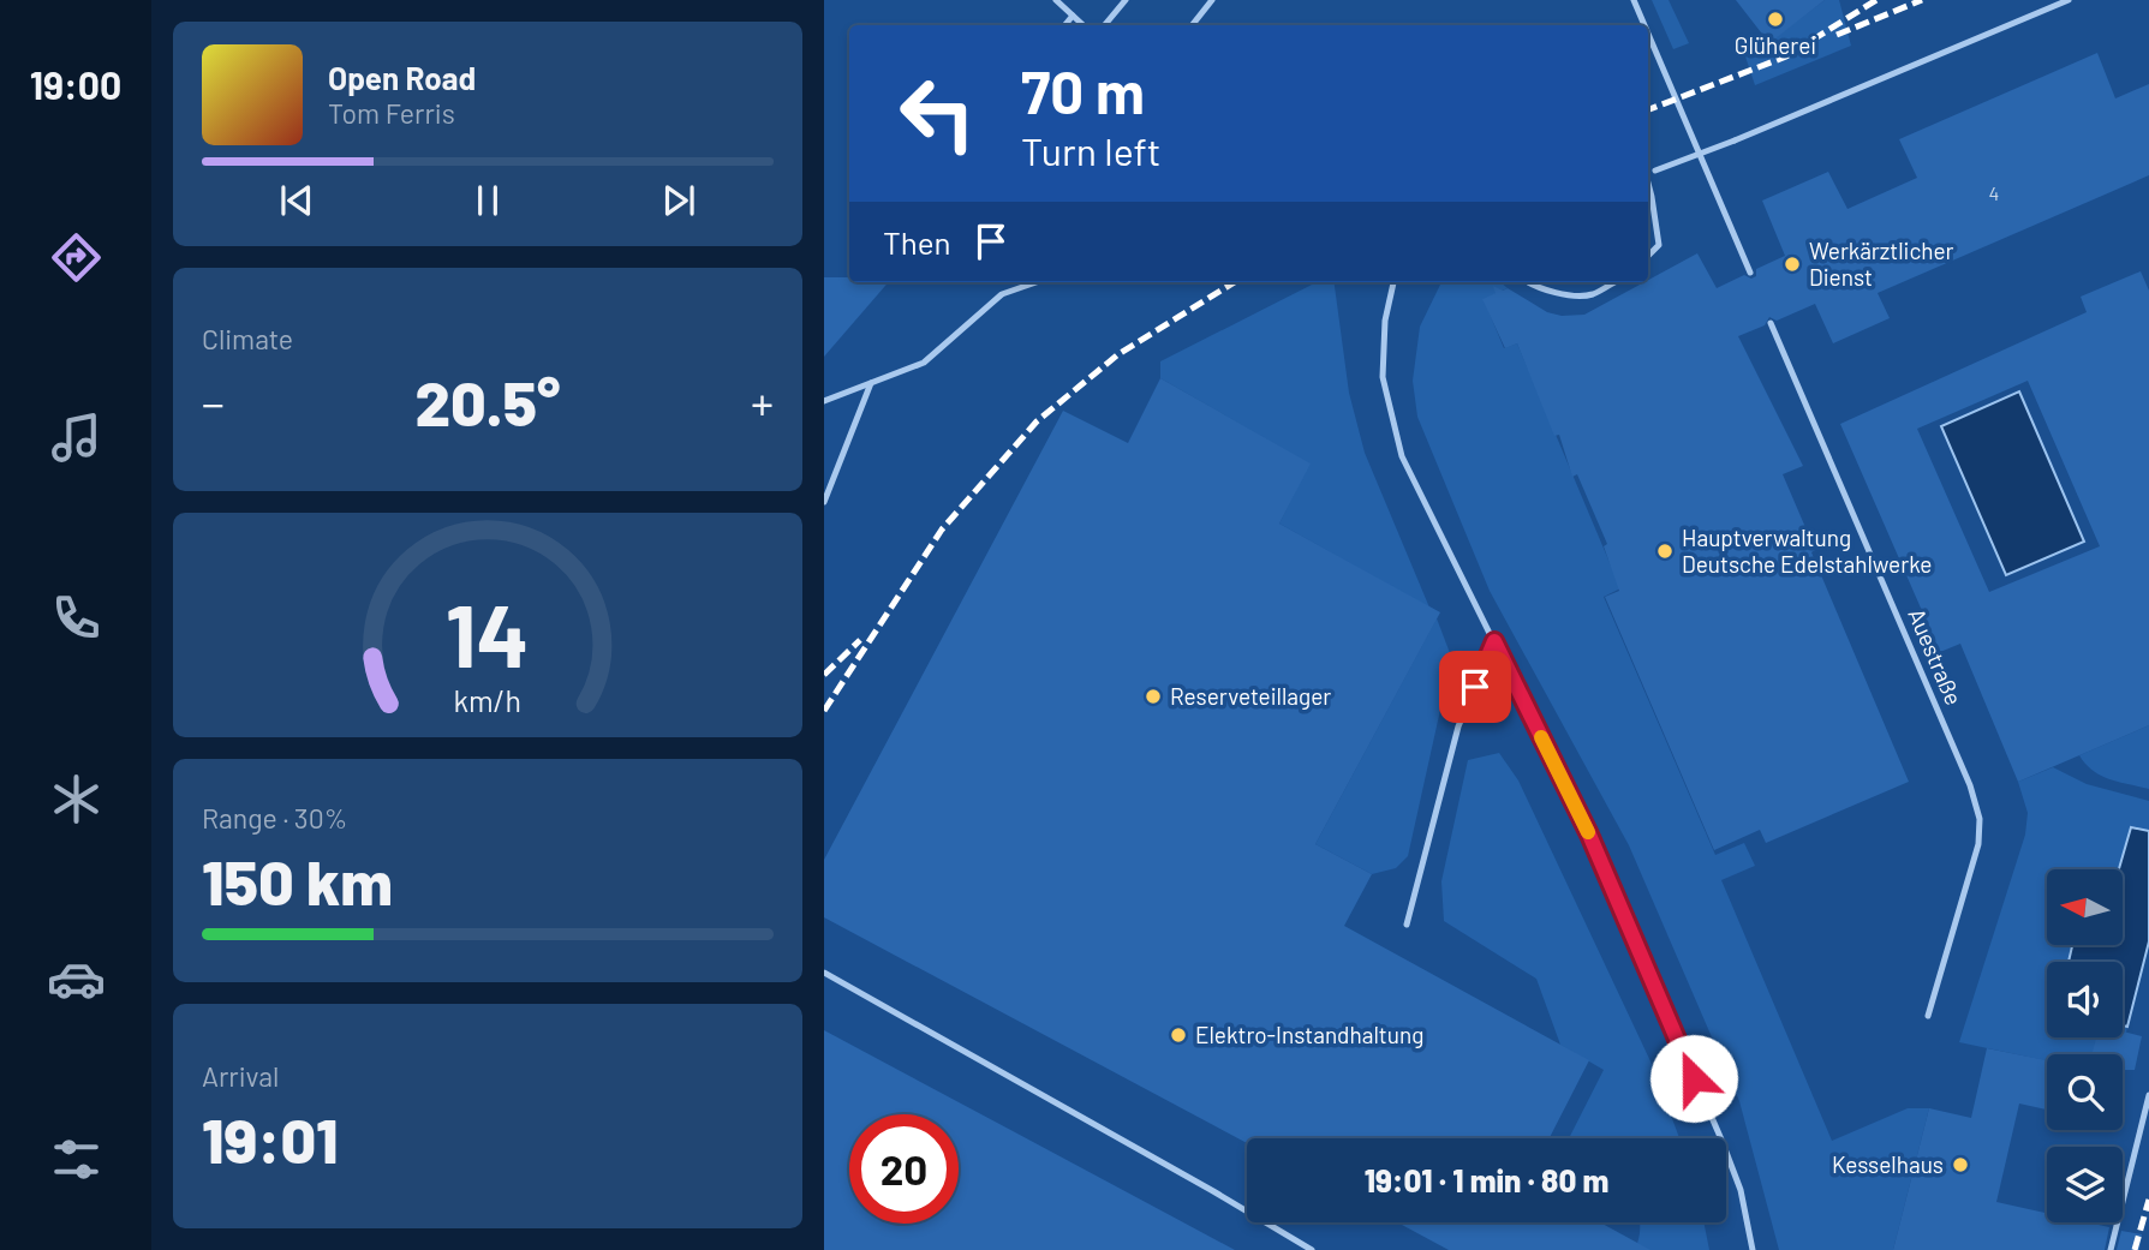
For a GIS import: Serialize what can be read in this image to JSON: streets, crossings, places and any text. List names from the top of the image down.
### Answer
{
  "streets": {
    "lane": ["Auestraße"]
  },
  "places": [
    "Glüherei",
    "Werkärztlicher Dienst",
    "Hauptverwaltung Deutsche Edelstahlwerke",
    "Reserveteillager",
    "Elektro-Instandhaltung",
    "Kesselhaus"
  ],
  "house_numbers": ["4"],
  "north": "left",
  "page": {
    "tabs": "19:00",
    "turn": ["70 m", "Turn left"],
    "song": ["Open Road", "Tom Ferris"],
    "then": "Then",
    "tile": [
      "Climate",
      ["Range · 30%", "150 km"],
      ["Arrival", "19:01"]
    ],
    "heat": ["−", "20.5°", "+"],
    "limit": "20",
    "trip": "19:01 · 1 min · 80 m",
    "gauge": ["14", "km/h"]
  }
}
